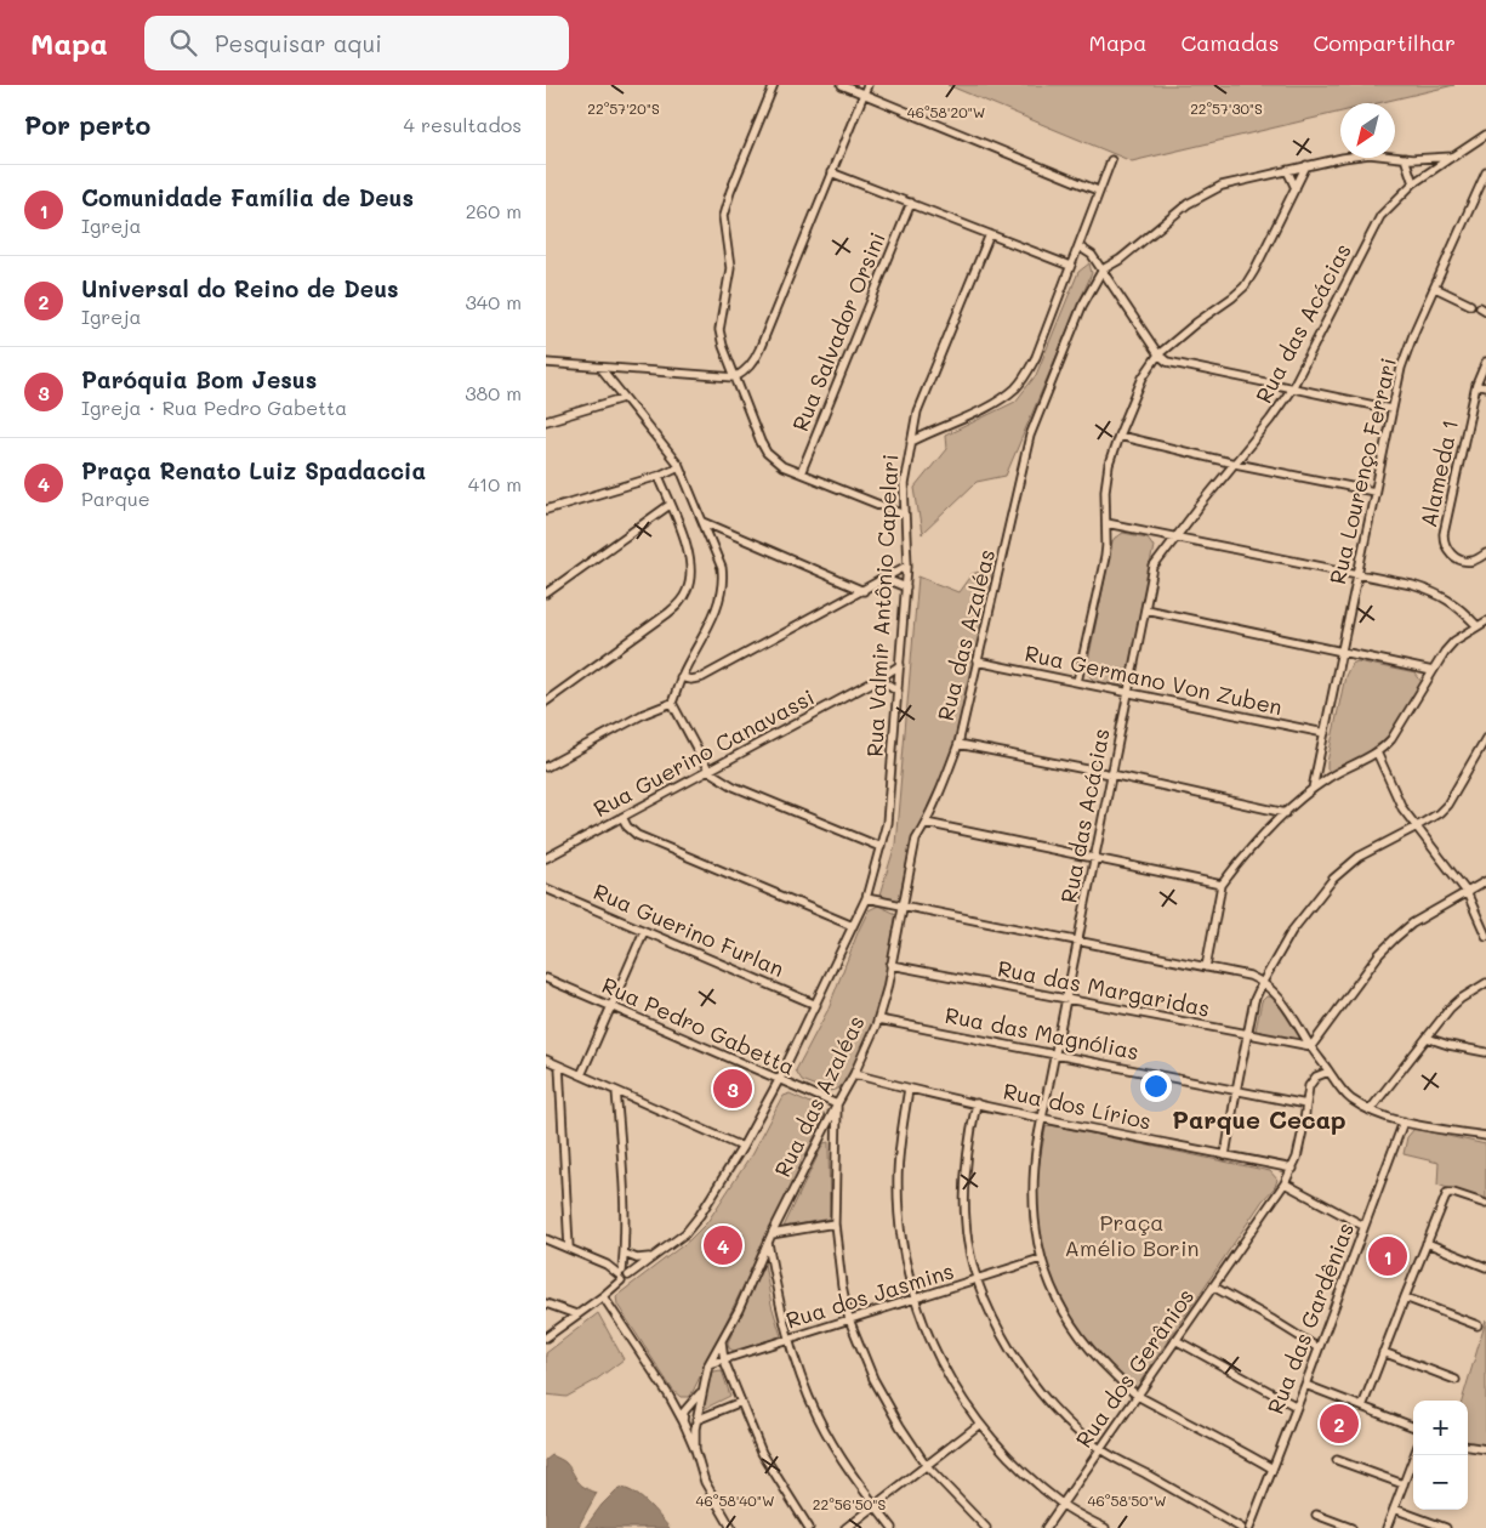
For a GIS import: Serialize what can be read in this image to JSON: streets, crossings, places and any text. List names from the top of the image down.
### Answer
{
  "streets": {
    "street": [
      "Rua das Acácias",
      "Rua Salvador Orsini",
      "Rua Lourenço Ferrari",
      "Alameda 1",
      "Rua Valmir Antônio Capelari",
      "Rua das Azaléas",
      "Rua Germano Von Zuben",
      "Rua Guerino Canavassi",
      "Rua Guerino Furlan",
      "Rua das Margaridas",
      "Rua Pedro Gabetta",
      "Rua das Magnólias",
      "Rua dos Lírios",
      "Rua dos Jasmins",
      "Rua das Gardênias",
      "Rua dos Gerânios"
    ]
  },
  "crossings": [
    ["Rua das Acácias", "Rua das Azaléas"],
    ["Rua das Acácias", "Rua Germano Von Zuben"],
    ["Rua das Acácias", "Rua das Margaridas"],
    ["Rua das Acácias", "Rua das Magnólias"],
    ["Rua das Acácias", "Rua dos Lírios"],
    ["Rua das Acácias", "Rua dos Jasmins"],
    ["Rua das Acácias", "Rua das Gardênias"],
    ["Rua das Acácias", "Rua dos Gerânios"],
    ["Rua Lourenço Ferrari", "Rua Germano Von Zuben"],
    ["Rua Valmir Antônio Capelari", "Rua Guerino Canavassi"],
    ["Rua Valmir Antônio Capelari", "Rua Guerino Furlan"],
    ["Rua Valmir Antônio Capelari", "Rua Pedro Gabetta"],
    ["Rua das Azaléas", "Rua Germano Von Zuben"],
    ["Rua das Azaléas", "Rua das Margaridas"],
    ["Rua das Azaléas", "Rua Pedro Gabetta"],
    ["Rua das Azaléas", "Rua das Magnólias"],
    ["Rua das Azaléas", "Rua dos Lírios"],
    ["Rua das Azaléas", "Rua dos Jasmins"],
    ["Rua das Magnólias", "Rua dos Gerânios"],
    ["Rua dos Lírios", "Rua dos Gerânios"]
  ],
  "districts": ["Parque Cecap"],
  "parks": ["Praça Amélio Borin"],
  "north": "bottom left",
  "page": {
    "header": "Mapa",
    "search": "Pesquisar aqui",
    "nav": ["Mapa", "Camadas", "Compartilhar"],
    "heading": ["Por perto", "4 resultados"],
    "list": [
      {
        "mark": "1",
        "name": "Comunidade Família de Deus",
        "note": "Igreja",
        "value": "260 m"
      },
      {
        "mark": "2",
        "name": "Universal do Reino de Deus",
        "note": "Igreja",
        "value": "340 m"
      },
      {
        "mark": "3",
        "name": "Paróquia Bom Jesus",
        "note": "Igreja · Rua Pedro Gabetta",
        "value": "380 m"
      },
      {
        "mark": "4",
        "name": "Praça Renato Luiz Spadaccia",
        "note": "Parque",
        "value": "410 m"
      }
    ],
    "pins": [
      "3",
      "4",
      "1",
      "2"
    ],
    "map_buttons": ["+", "−"]
  },
  "coordinates": [
    "22°57'20\"S",
    "22°57'30\"S",
    "46°58'20\"W",
    "46°58'40\"W",
    "46°58'50\"W",
    "22°56'50\"S"
  ]
}
